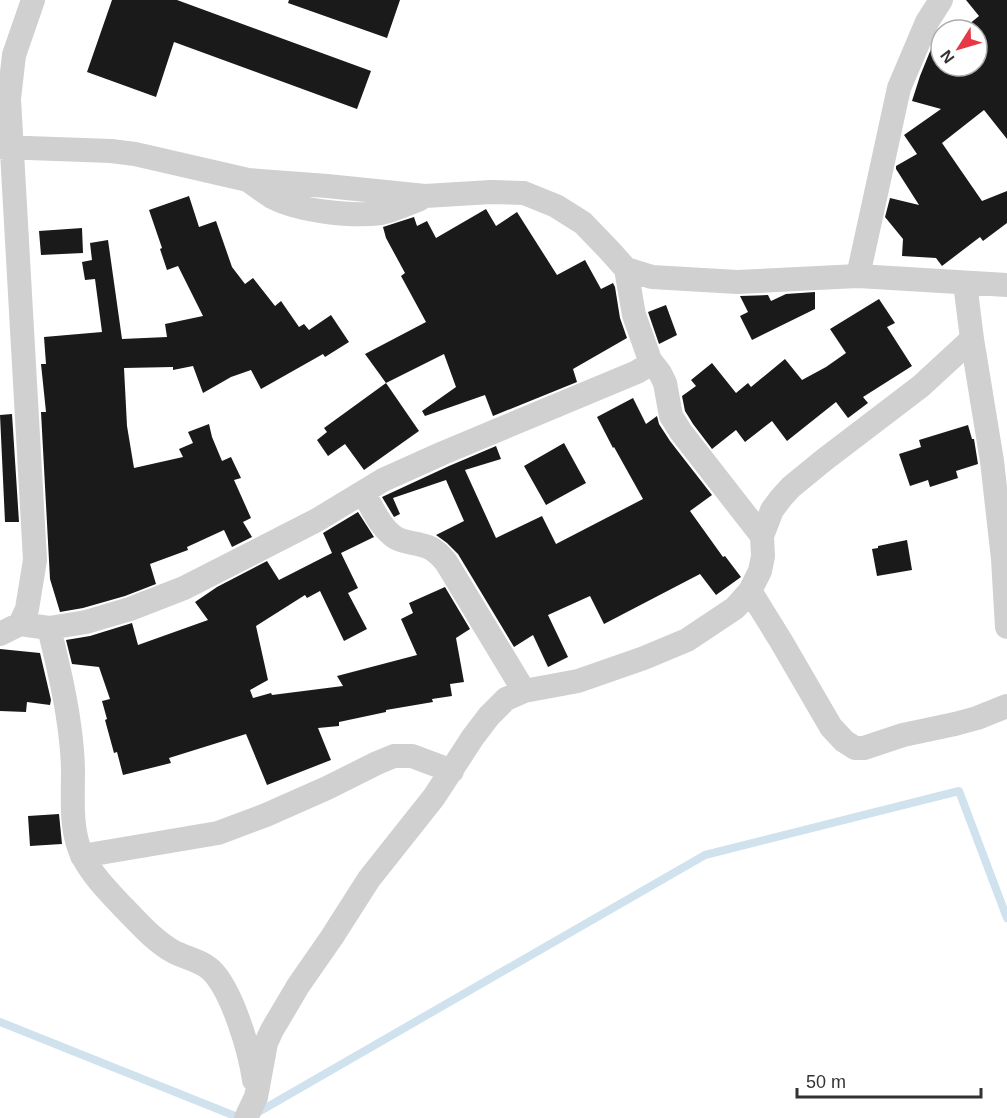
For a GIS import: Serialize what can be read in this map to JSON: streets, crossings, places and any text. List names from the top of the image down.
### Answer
{
  "scale_bar": "50 m",
  "north": "bottom left"
}
